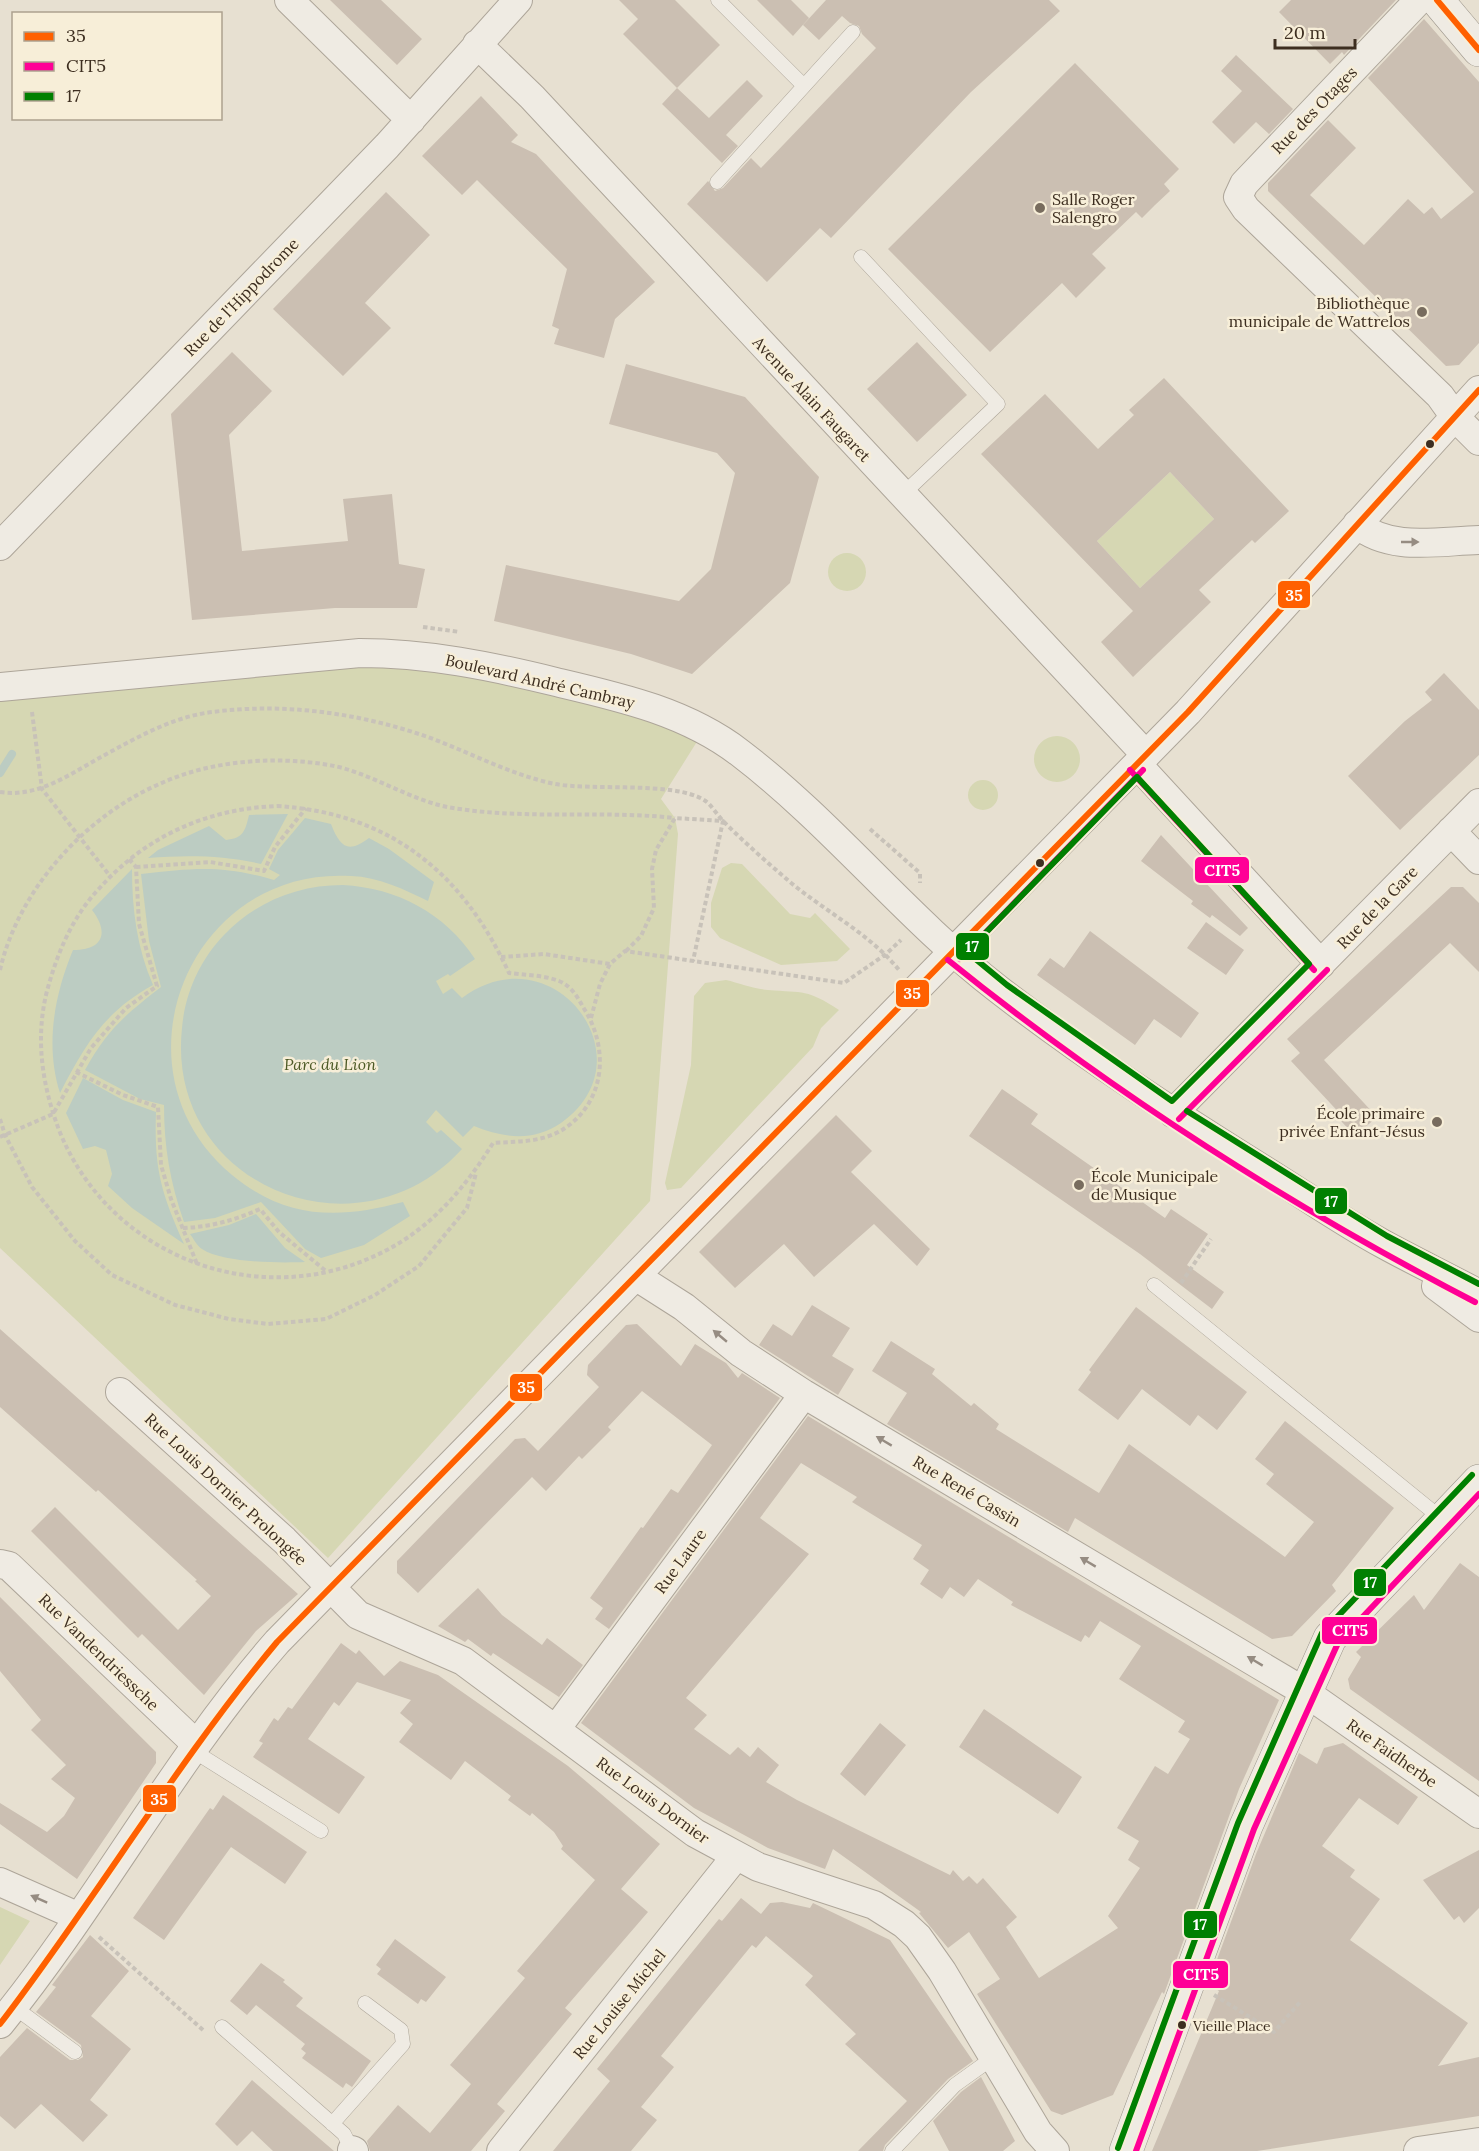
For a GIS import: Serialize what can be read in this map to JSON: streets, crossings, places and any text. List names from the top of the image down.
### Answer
{
  "streets": {
    "street": [
      "Rue des Otages",
      "Rue de l'Hippodrome",
      "Avenue Alain Faugaret",
      "Boulevard André Cambray",
      "Rue de la Gare",
      "Rue Louis Dornier Prolongée",
      "Rue René Cassin",
      "Rue Laure",
      "Rue Vandendriessche",
      "Rue Faidherbe",
      "Rue Louis Dornier",
      "Rue Louise Michel"
    ]
  },
  "crossings": [
    ["Rue de l'Hippodrome", "Avenue Alain Faugaret"],
    ["Avenue Alain Faugaret", "Rue de la Gare"],
    ["Boulevard André Cambray", "Rue de la Gare"],
    ["Rue Louis Dornier Prolongée", "Rue Louis Dornier"],
    ["Rue René Cassin", "Rue Laure"],
    ["Rue René Cassin", "Rue Faidherbe"],
    ["Rue Laure", "Rue Louis Dornier"],
    ["Rue Louis Dornier", "Rue Louise Michel"]
  ],
  "one_way": ["Rue René Cassin"],
  "parks": ["Parc du Lion"],
  "places": [
    "Salle Roger Salengro",
    "Bibliothèque municipale de Wattrelos",
    "École primaire privée Enfant-Jésus",
    "École Municipale de Musique",
    "Vieille Place"
  ],
  "lines": ["transit line 35", "transit line CIT5", "transit line 17"],
  "legend": ["35", "CIT5", "17"],
  "scale_bar": "20 m"
}
